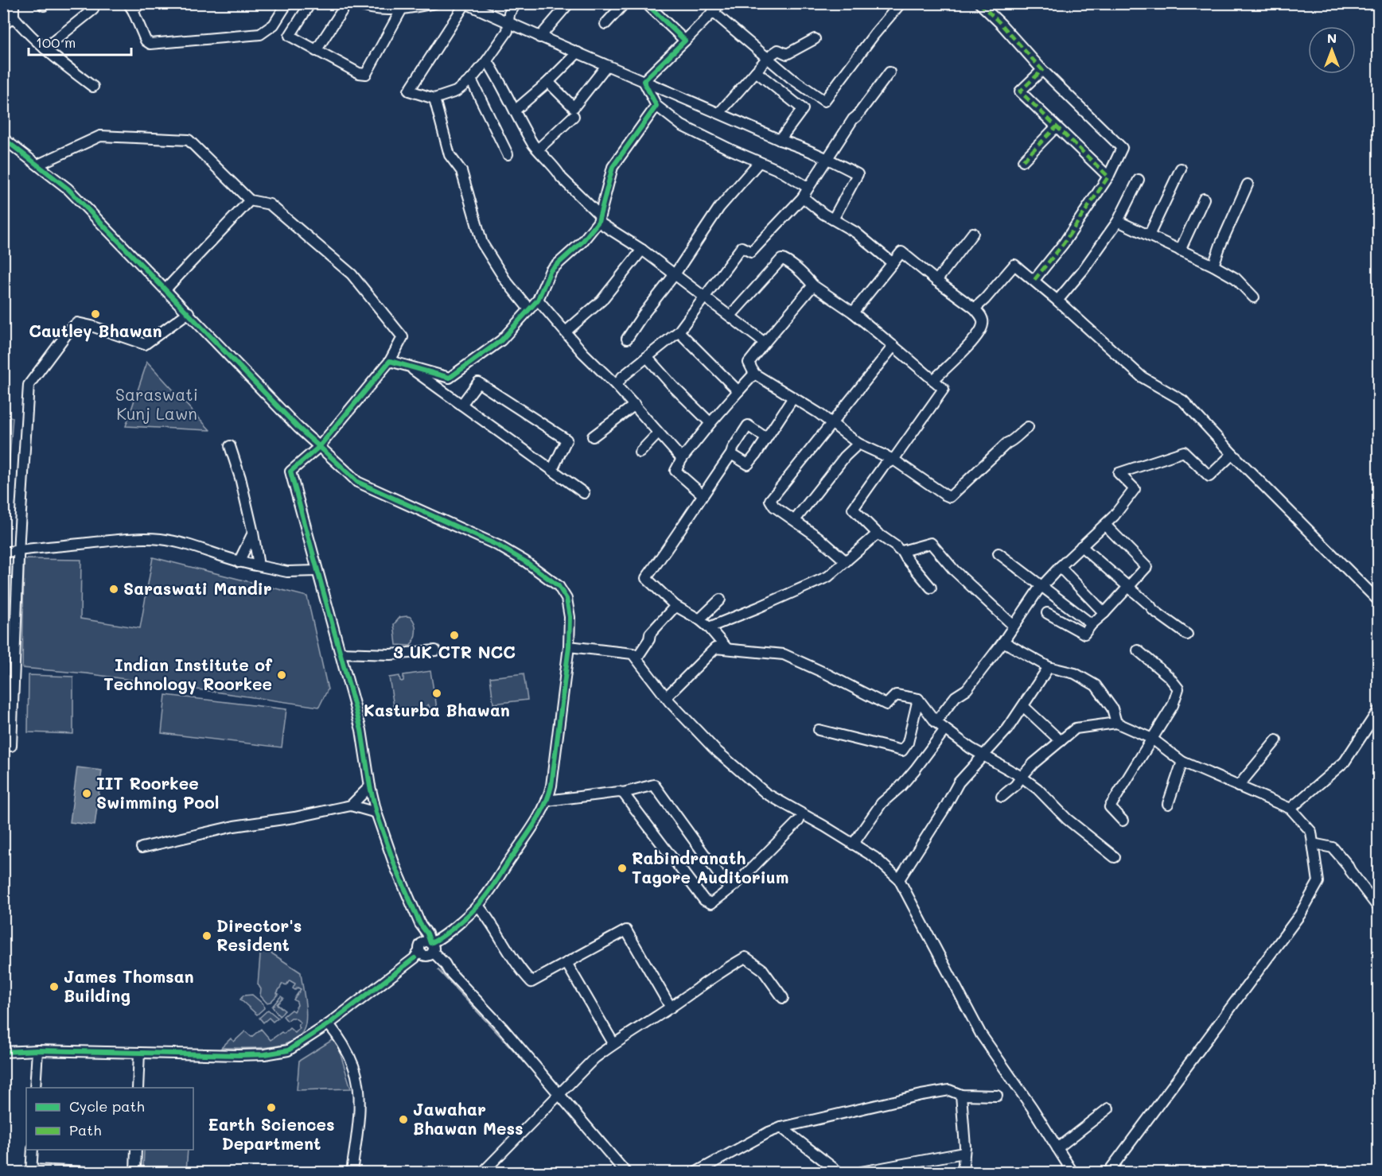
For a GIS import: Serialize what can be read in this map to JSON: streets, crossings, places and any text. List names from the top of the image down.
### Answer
{
  "parks": ["Saraswati Kunj Lawn"],
  "places": [
    "Cautley Bhawan",
    "Saraswati Mandir",
    "3 UK CTR NCC",
    "Indian Institute of Technology Roorkee",
    "Kasturba Bhawan",
    "IIT Roorkee Swimming Pool",
    "Rabindranath Tagore Auditorium",
    "Director's Resident",
    "James Thomsan Building",
    "Earth Sciences Department",
    "Jawahar Bhawan Mess"
  ],
  "legend": ["Cycle path", "Path"],
  "scale_bar": "100 m",
  "north": "top"
}
